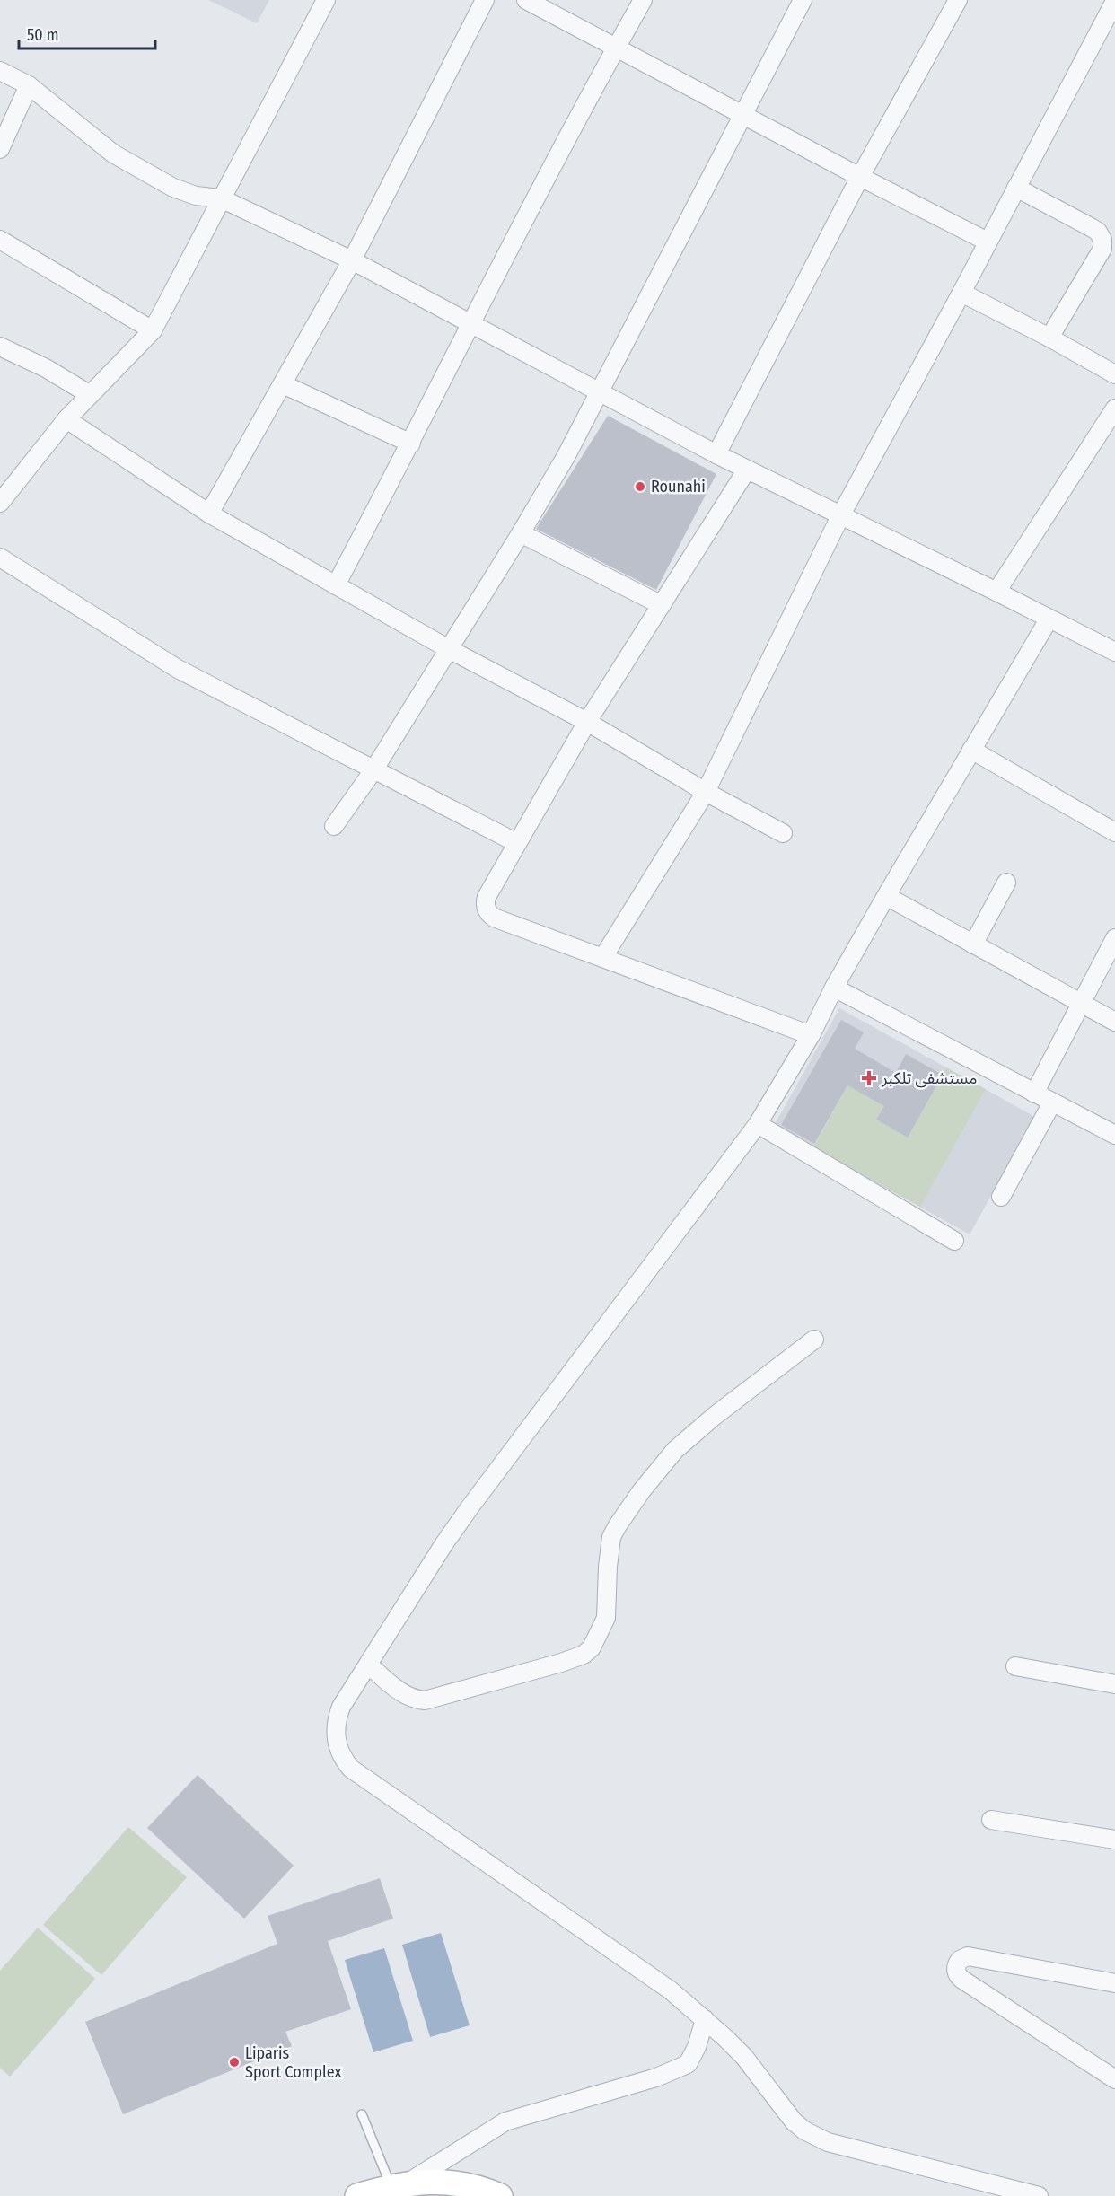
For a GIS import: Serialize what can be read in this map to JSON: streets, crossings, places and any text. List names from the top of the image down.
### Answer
{
  "places": {
    "other": ["Rounahi", "Liparis Sport Complex"],
    "health": ["مستشفى تلكبر"]
  },
  "scale_bar": "50 m"
}
